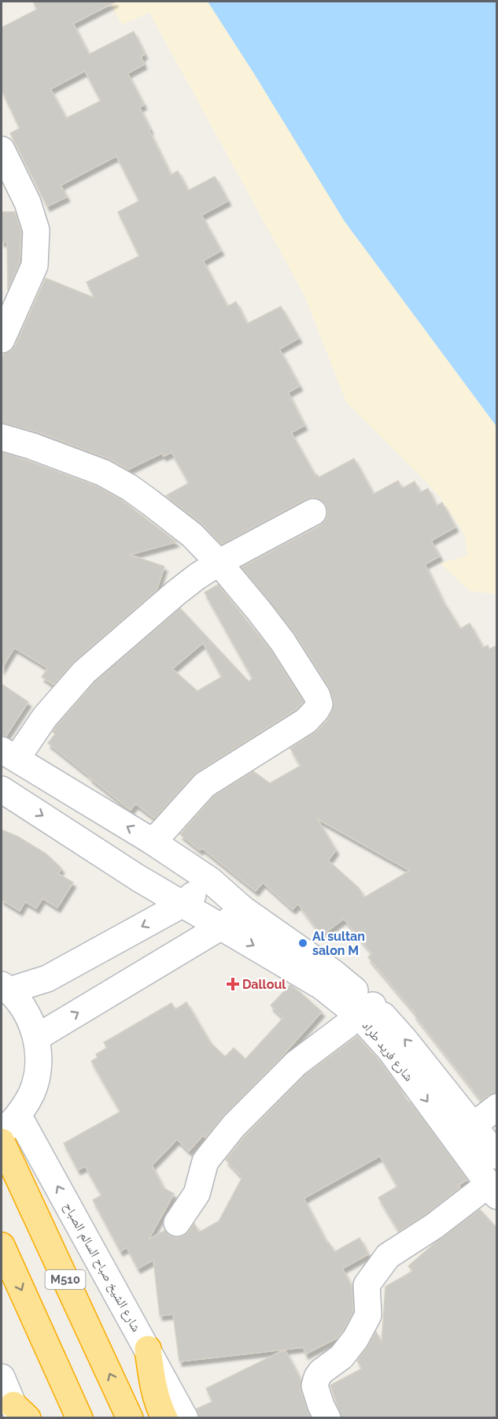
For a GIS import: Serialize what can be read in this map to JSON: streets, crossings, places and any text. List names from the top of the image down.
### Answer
{
  "streets": {
    "highway": ["M510"],
    "street": ["شارع فريد طراد", "شارع الشيخ صباح السالم الصباح"]
  },
  "one_way": ["شارع الشيخ صباح السالم الصباح"],
  "places": {
    "other": ["Al sultan salon M"],
    "health": ["Dalloul"]
  }
}
